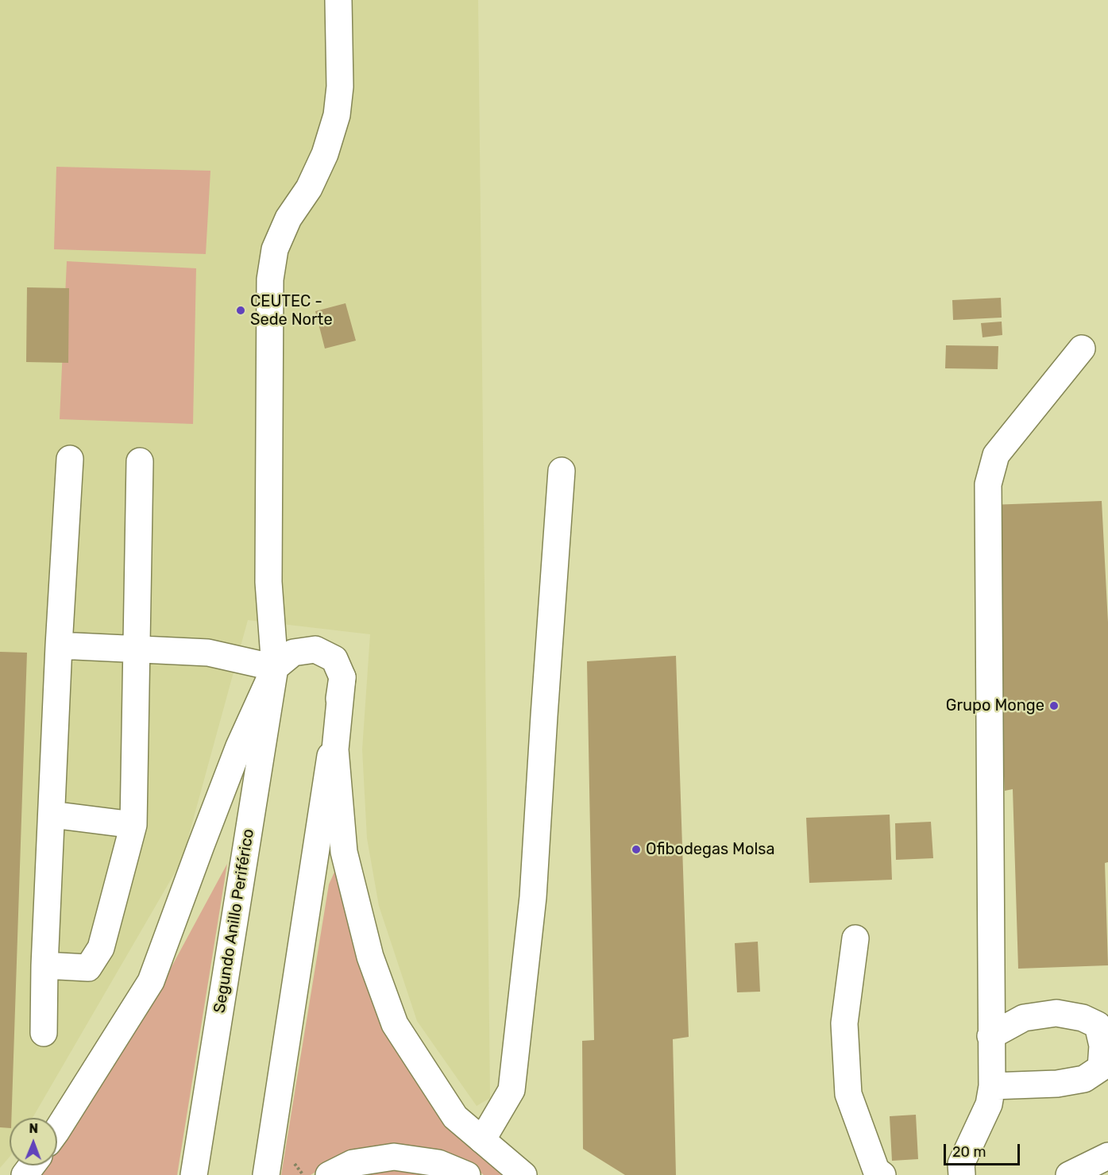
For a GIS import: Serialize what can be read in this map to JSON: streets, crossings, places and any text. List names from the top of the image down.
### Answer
{
  "streets": {
    "main road": ["Segundo Anillo Periférico"]
  },
  "places": ["CEUTEC - Sede Norte", "Grupo Monge", "Ofibodegas Molsa"],
  "scale_bar": "20 m",
  "north": "top"
}
